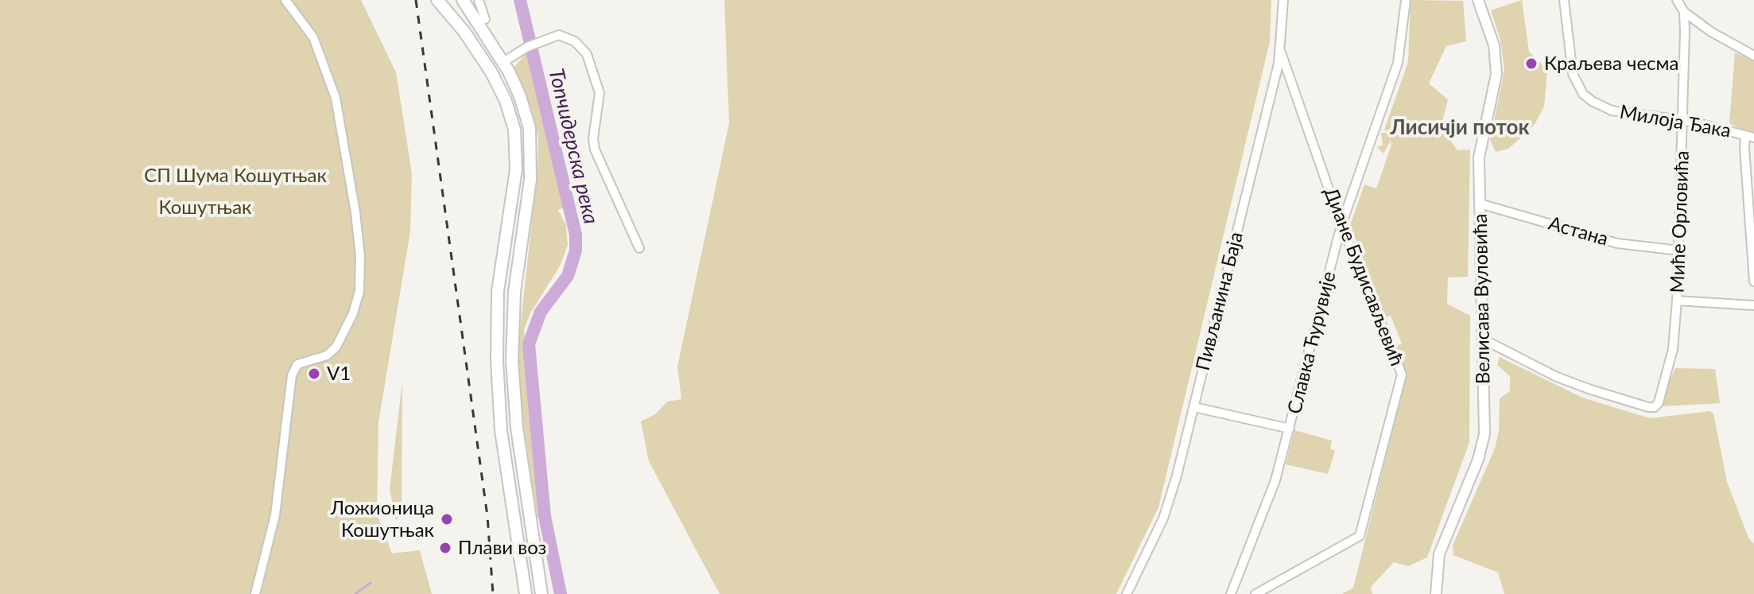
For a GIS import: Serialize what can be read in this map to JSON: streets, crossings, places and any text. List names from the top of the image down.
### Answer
{
  "streets": {
    "street": [
      "Милоја Ђака",
      "Миће Орловића",
      "Астана",
      "Диане Будисављевић",
      "Велисава Вуловића",
      "Пивљанина Баја",
      "Славка Ћурувије"
    ]
  },
  "crossings": [
    ["Милоја Ђака", "Миће Орловића"],
    ["Миће Орловића", "Астана"],
    ["Миће Орловића", "Велисава Вуловића"],
    ["Астана", "Велисава Вуловића"],
    ["Диане Будисављевић", "Пивљанина Баја"],
    ["Диане Будисављевић", "Славка Ћурувије"],
    ["Пивљанина Баја", "Славка Ћурувије"]
  ],
  "districts": ["Лисичји поток"],
  "water": ["Топчидерска река"],
  "parks": ["СП Шума Кошутњак", "Кошутњак"],
  "places": [
    "Краљева чесма",
    "V1",
    "Ложионица Кошутњак",
    "Плави воз"
  ]
}
